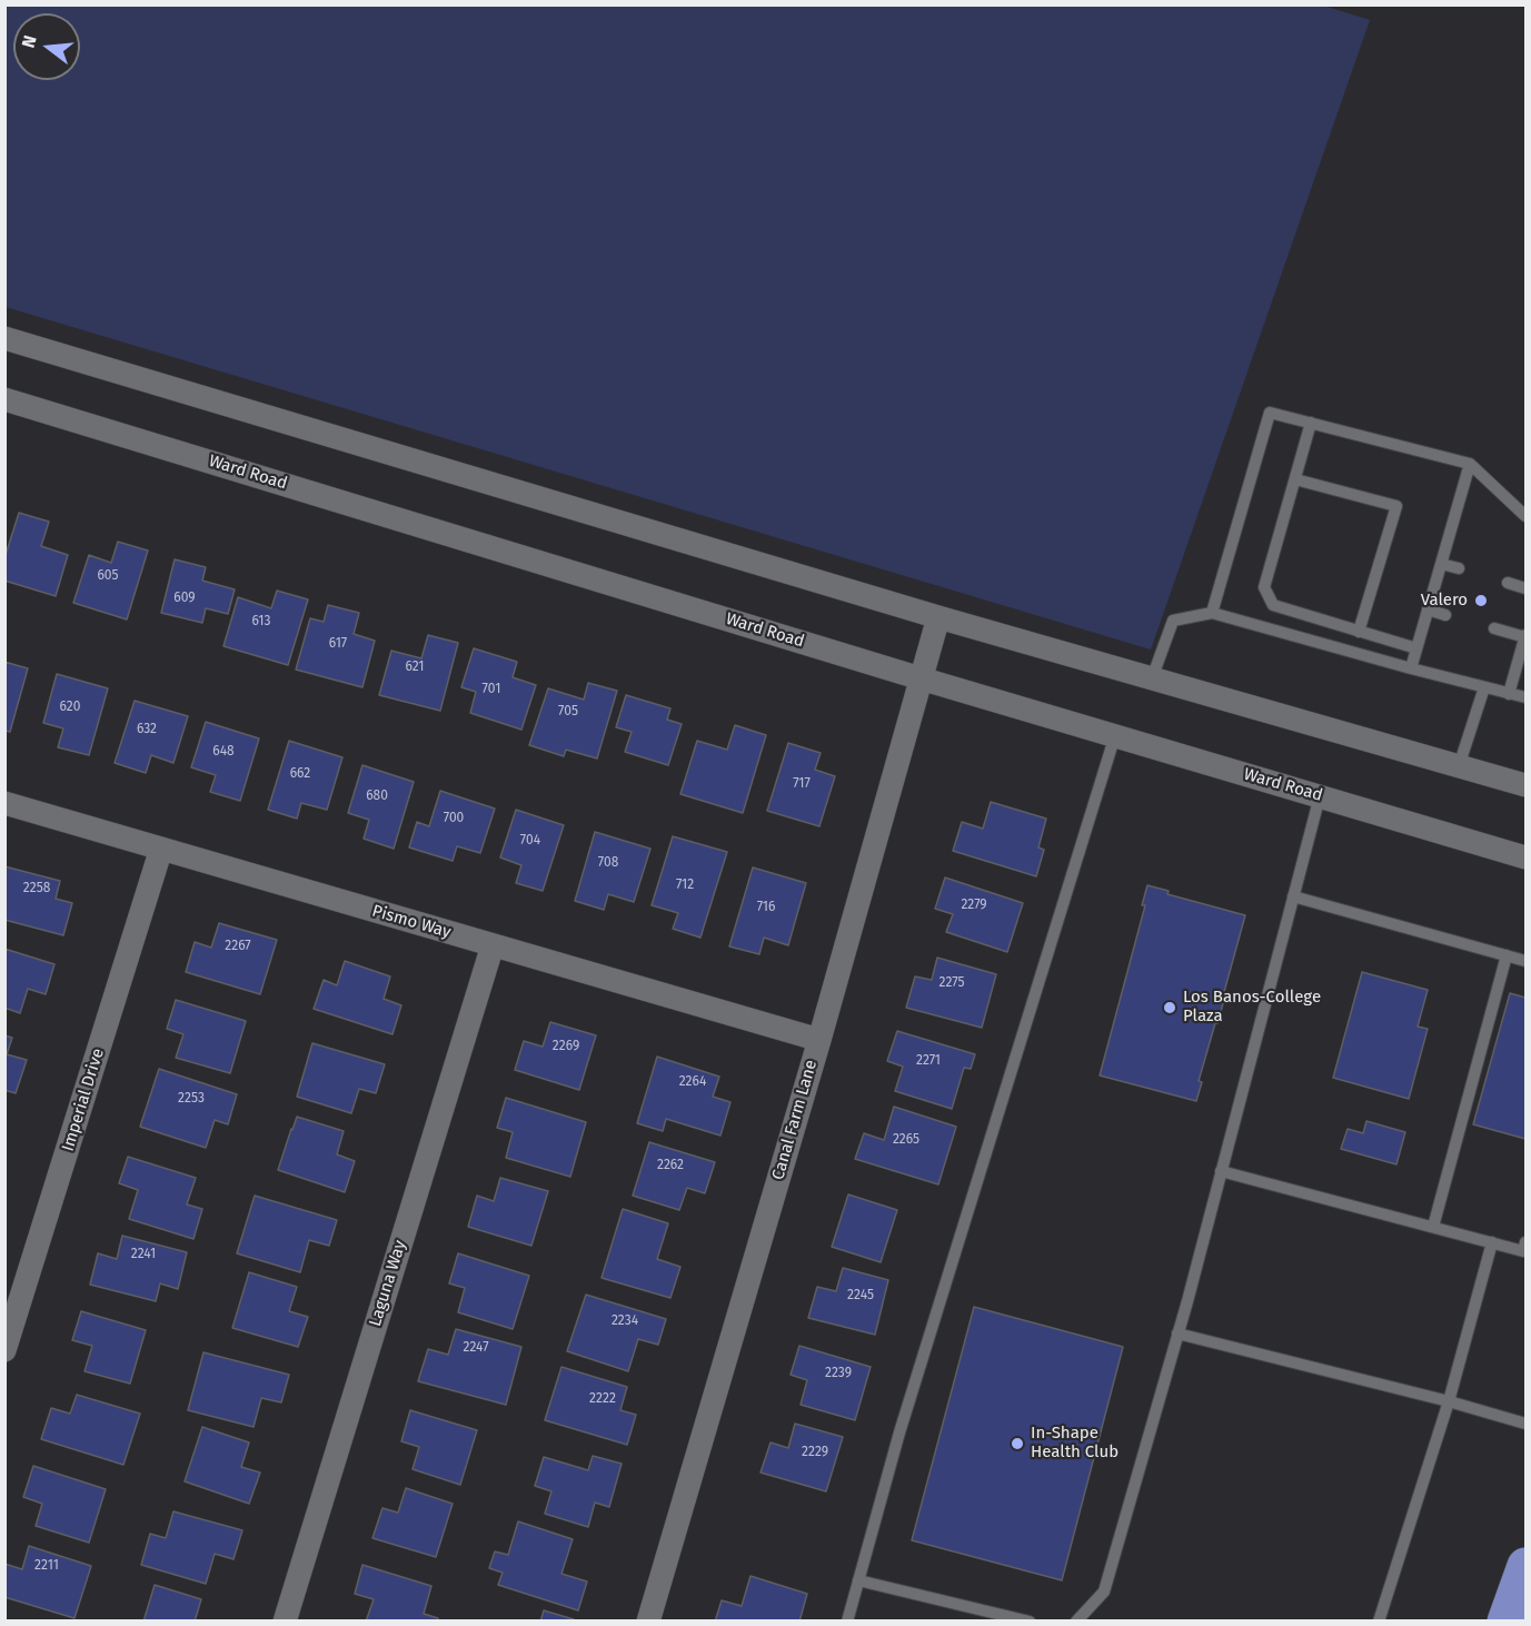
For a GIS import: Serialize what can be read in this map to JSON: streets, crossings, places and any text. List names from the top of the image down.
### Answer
{
  "streets": {
    "street": [
      "Ward Road",
      "Pismo Way",
      "Imperial Drive",
      "Canal Farm Lane",
      "Laguna Way"
    ]
  },
  "crossings": [
    ["Ward Road", "Canal Farm Lane"],
    ["Pismo Way", "Imperial Drive"],
    ["Pismo Way", "Canal Farm Lane"],
    ["Pismo Way", "Laguna Way"]
  ],
  "places": ["Valero", "Los Banos-College Plaza", "In-Shape Health Club"],
  "house_numbers": [
    "605",
    "609",
    "613",
    "617",
    "621",
    "701",
    "620",
    "705",
    "632",
    "648",
    "662",
    "717",
    "680",
    "700",
    "704",
    "708",
    "712",
    "2258",
    "2279",
    "716",
    "2267",
    "2275",
    "2269",
    "2271",
    "2264",
    "2253",
    "2265",
    "2262",
    "2241",
    "2245",
    "2234",
    "2247",
    "2239",
    "2222",
    "2229",
    "2211"
  ],
  "north": "left"
}
